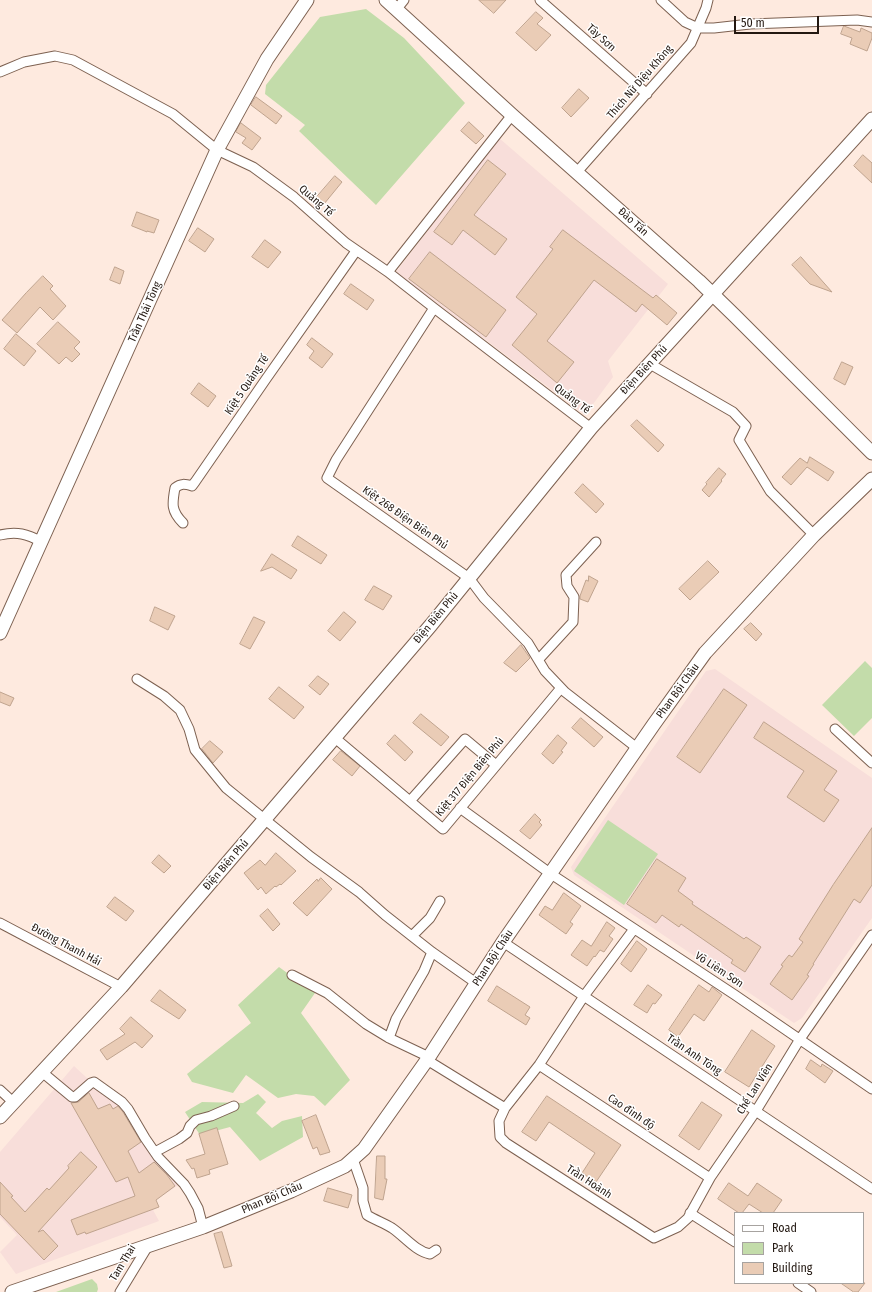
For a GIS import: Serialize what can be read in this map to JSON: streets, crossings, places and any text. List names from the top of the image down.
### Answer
{
  "streets": {
    "street": [
      "Tây Sơn",
      "Thích Nữ Diệu Không",
      "Quảng Tế",
      "Đào Tấn",
      "Trần Thái Tông",
      "Điện Biên Phủ",
      "Kiệt 5 Quảng Tế",
      "Kiệt 268 Điện Biên Phủ",
      "Phan Bội Châu",
      "Kiệt 317 Điện Biên Phủ",
      "Đường Thanh Hải",
      "Võ Liêm Sơn",
      "Trần Anh Tông",
      "Chế Lan Viên",
      "Cao đình độ",
      "Trần Hoành",
      "Tam Thai"
    ]
  },
  "crossings": [
    ["Tây Sơn", "Thích Nữ Diệu Không"],
    ["Thích Nữ Diệu Không", "Đào Tấn"],
    ["Quảng Tế", "Trần Thái Tông"],
    ["Quảng Tế", "Điện Biên Phủ"],
    ["Quảng Tế", "Kiệt 5 Quảng Tế"],
    ["Quảng Tế", "Kiệt 268 Điện Biên Phủ"],
    ["Đào Tấn", "Điện Biên Phủ"],
    ["Điện Biên Phủ", "Kiệt 268 Điện Biên Phủ"],
    ["Điện Biên Phủ", "Kiệt 317 Điện Biên Phủ"],
    ["Điện Biên Phủ", "Đường Thanh Hải"],
    ["Kiệt 268 Điện Biên Phủ", "Phan Bội Châu"],
    ["Kiệt 268 Điện Biên Phủ", "Kiệt 317 Điện Biên Phủ"],
    ["Phan Bội Châu", "Võ Liêm Sơn"],
    ["Phan Bội Châu", "Trần Anh Tông"],
    ["Phan Bội Châu", "Tam Thai"],
    ["Kiệt 317 Điện Biên Phủ", "Võ Liêm Sơn"],
    ["Võ Liêm Sơn", "Chế Lan Viên"],
    ["Võ Liêm Sơn", "Trần Hoành"],
    ["Trần Anh Tông", "Chế Lan Viên"],
    ["Trần Anh Tông", "Trần Hoành"],
    ["Chế Lan Viên", "Cao đình độ"],
    ["Chế Lan Viên", "Trần Hoành"],
    ["Cao đình độ", "Trần Hoành"]
  ],
  "legend": ["Road", "Park", "Building"],
  "scale_bar": "50 m"
}
